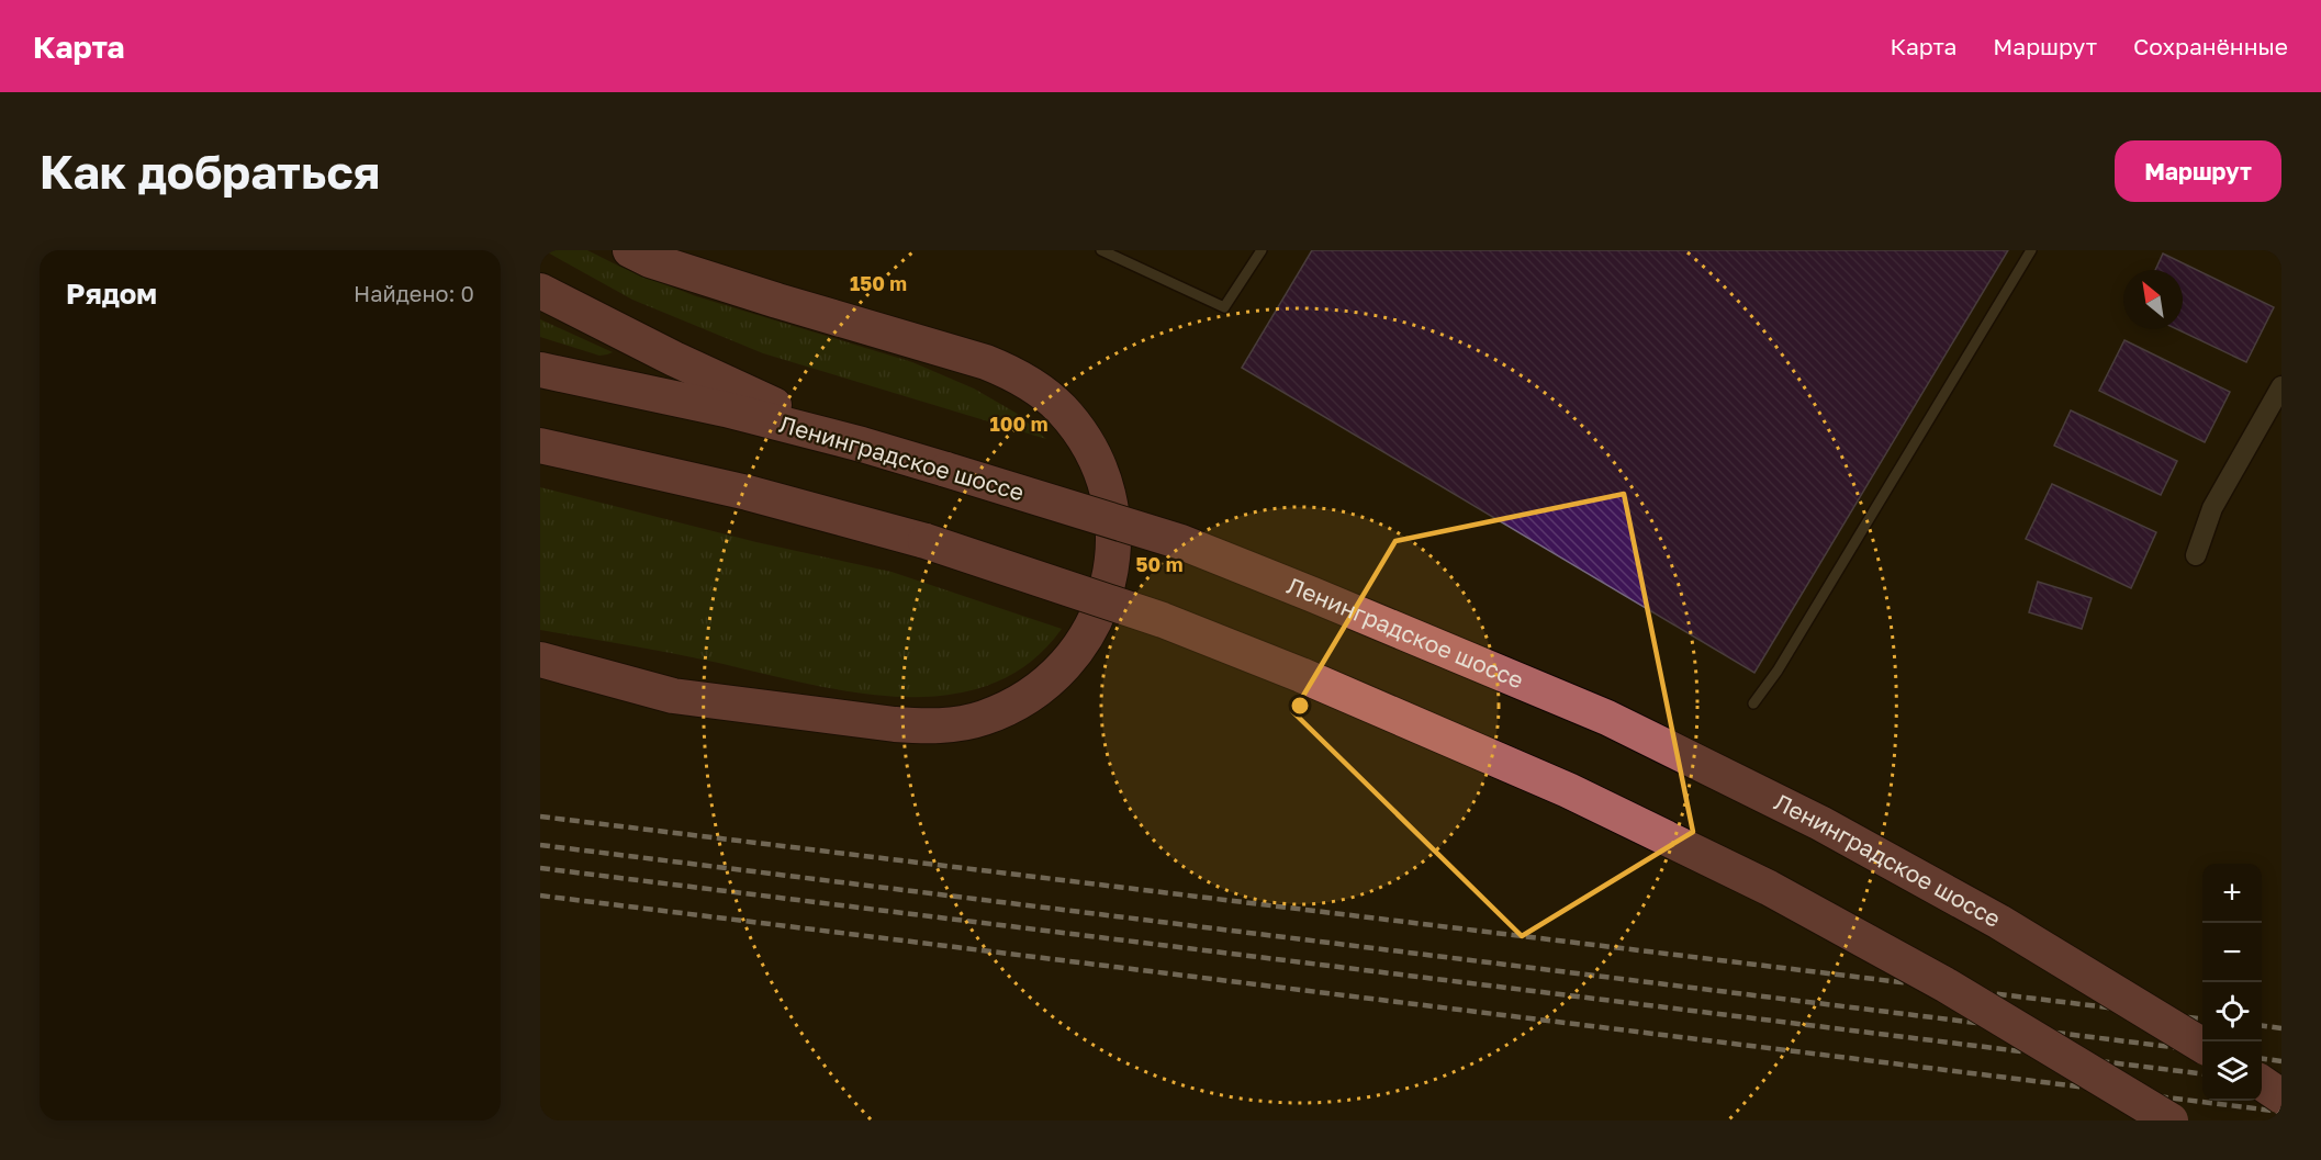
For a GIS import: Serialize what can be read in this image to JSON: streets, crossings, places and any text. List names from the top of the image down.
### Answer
{
  "streets": {
    "highway": ["Ленинградское шоссе"]
  },
  "north": "top left",
  "page": {
    "header": "Карта",
    "nav": ["Карта", "Маршрут", "Сохранённые"],
    "buttons": "Маршрут",
    "title": "Как добраться",
    "heading": ["Рядом", "Найдено: 0"],
    "map_buttons": ["+", "−"]
  },
  "rings": ["150 m", "100 m", "50 m"]
}
